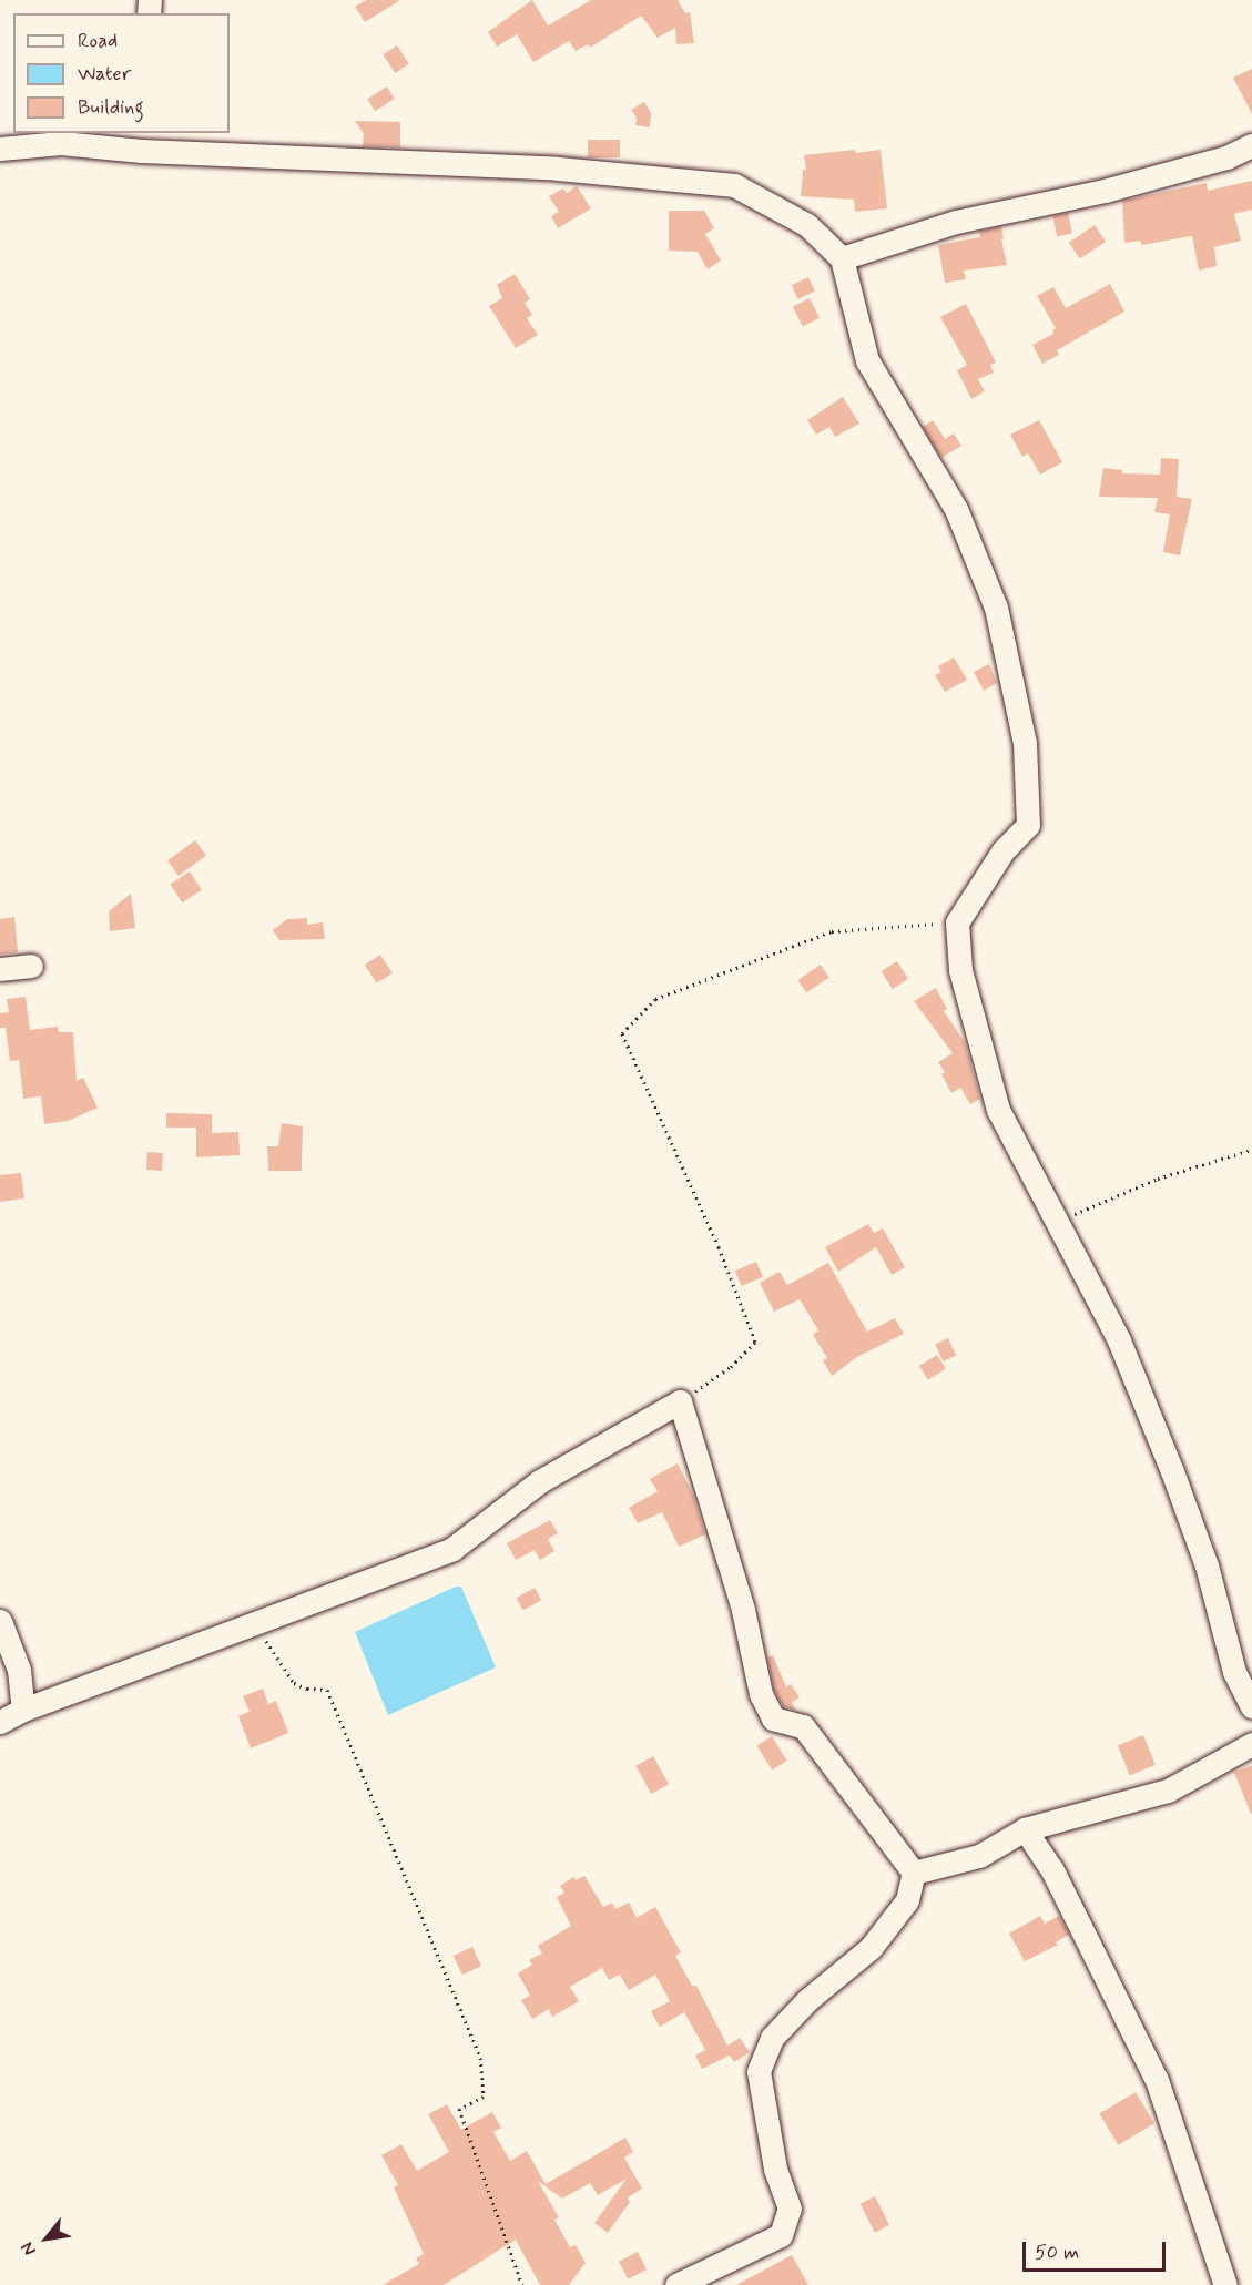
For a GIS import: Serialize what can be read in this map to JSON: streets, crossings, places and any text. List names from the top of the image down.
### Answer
{
  "legend": ["Road", "Water", "Building"],
  "scale_bar": "50 m",
  "north": "bottom left"
}
